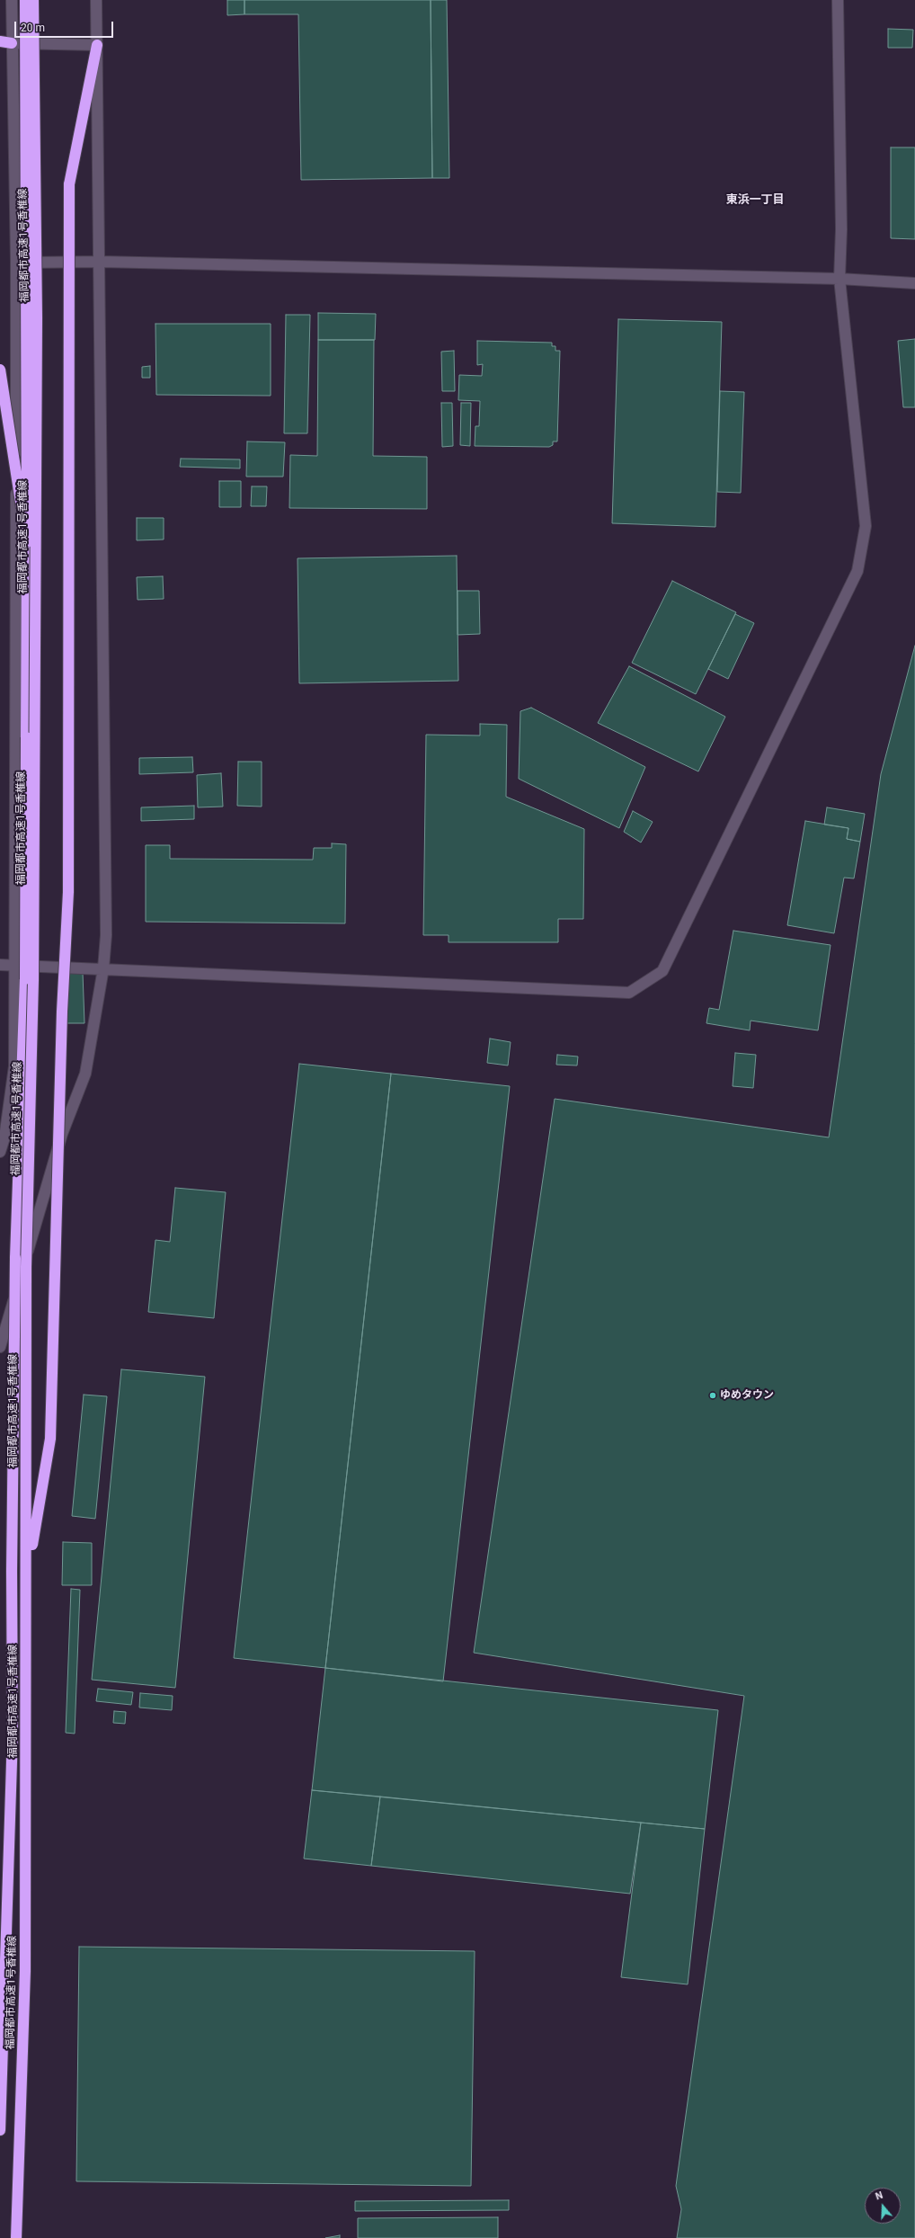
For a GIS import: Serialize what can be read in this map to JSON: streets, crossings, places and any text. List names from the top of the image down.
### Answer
{
  "streets": {
    "highway": ["福岡都市高速1号香椎線"]
  },
  "districts": ["東浜一丁目"],
  "places": ["ゆめタウン"],
  "scale_bar": "20 m",
  "north": "top"
}
